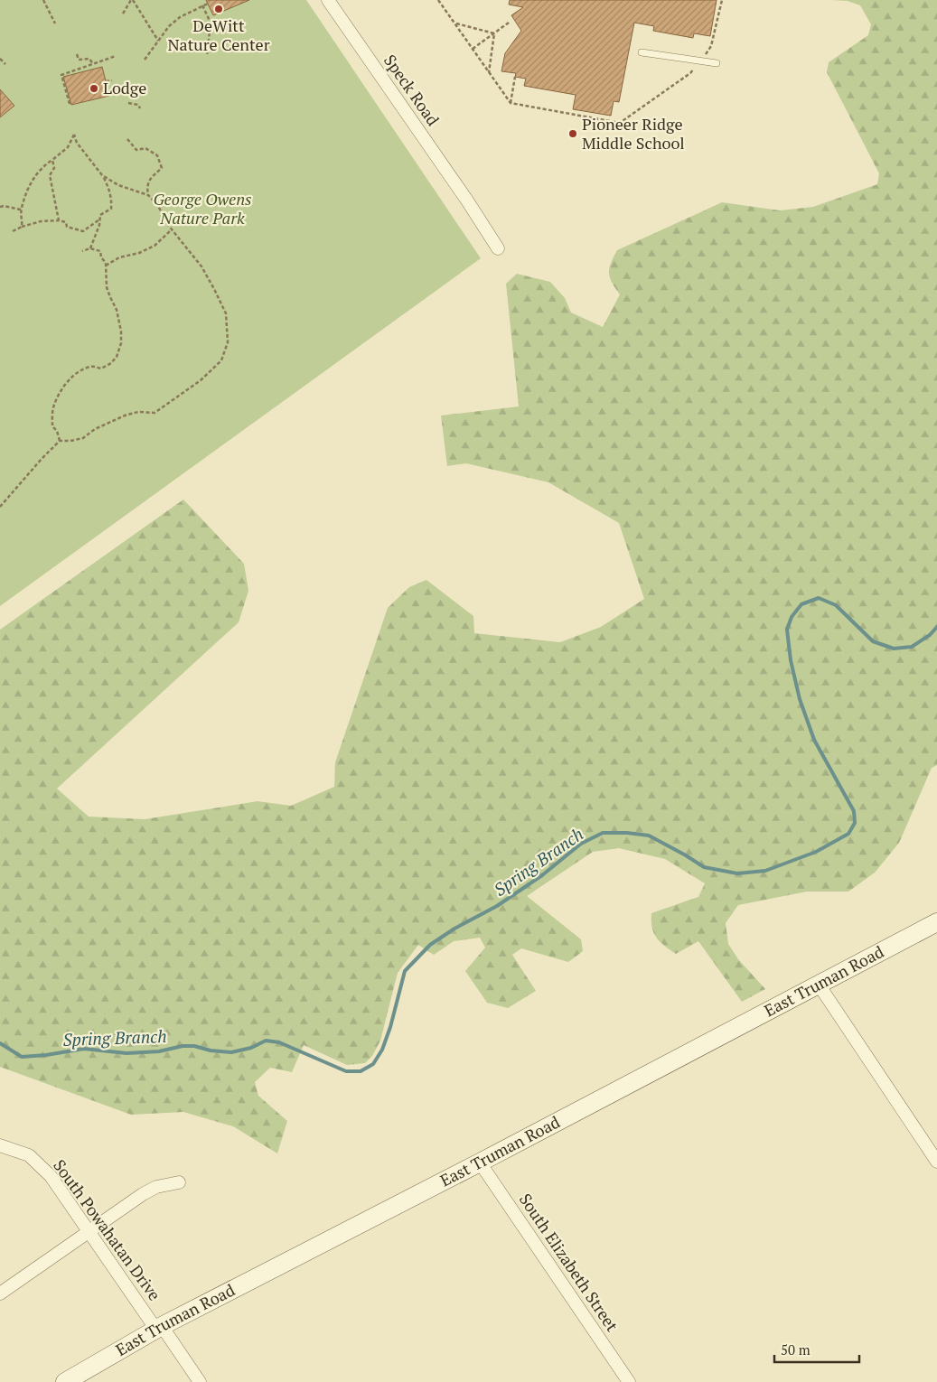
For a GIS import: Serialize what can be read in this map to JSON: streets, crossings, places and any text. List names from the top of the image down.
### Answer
{
  "streets": {
    "main road": ["East Truman Road"],
    "street": ["Speck Road", "South Powahatan Drive", "South Elizabeth Street"]
  },
  "crossings": [
    ["East Truman Road", "South Powahatan Drive"],
    ["East Truman Road", "South Elizabeth Street"]
  ],
  "water": ["Spring Branch"],
  "parks": ["George Owens Nature Park"],
  "places": ["DeWitt Nature Center", "Lodge", "Pioneer Ridge Middle School"],
  "scale_bar": "50 m"
}
